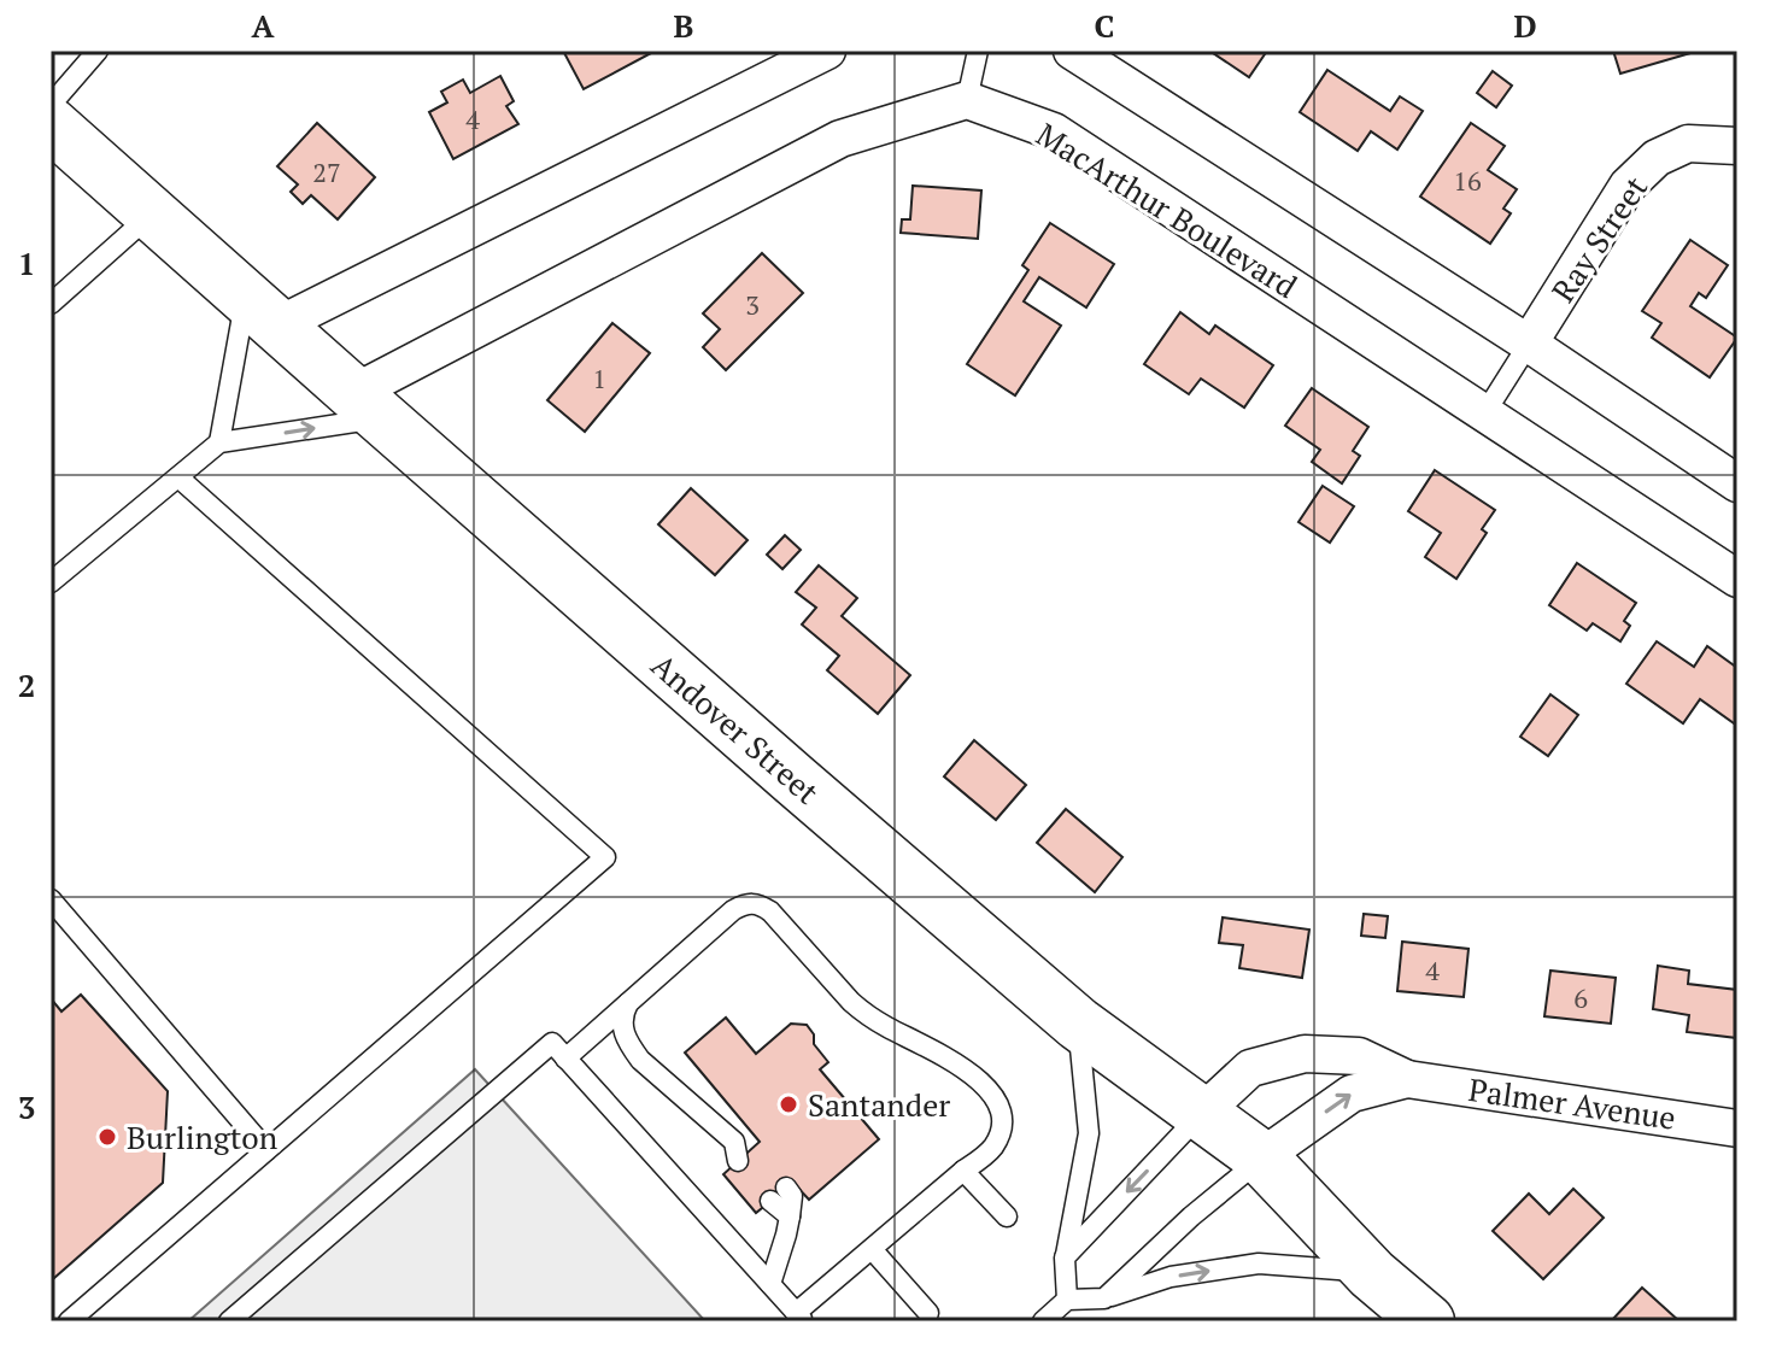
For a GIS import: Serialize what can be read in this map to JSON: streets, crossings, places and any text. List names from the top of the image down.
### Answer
{
  "streets": {
    "highway": ["Andover Street"],
    "street": ["MacArthur Boulevard", "Ray Street", "Palmer Avenue"]
  },
  "crossings": [
    ["Andover Street", "Palmer Avenue"]
  ],
  "places": ["Santander", "Burlington"],
  "house_numbers": [
    "4",
    "27",
    "16",
    "3",
    "1",
    "4",
    "6"
  ],
  "grid": {
    "columns": [
      "A",
      "B",
      "C",
      "D"
    ],
    "rows": ["1", "2", "3"]
  }
}
